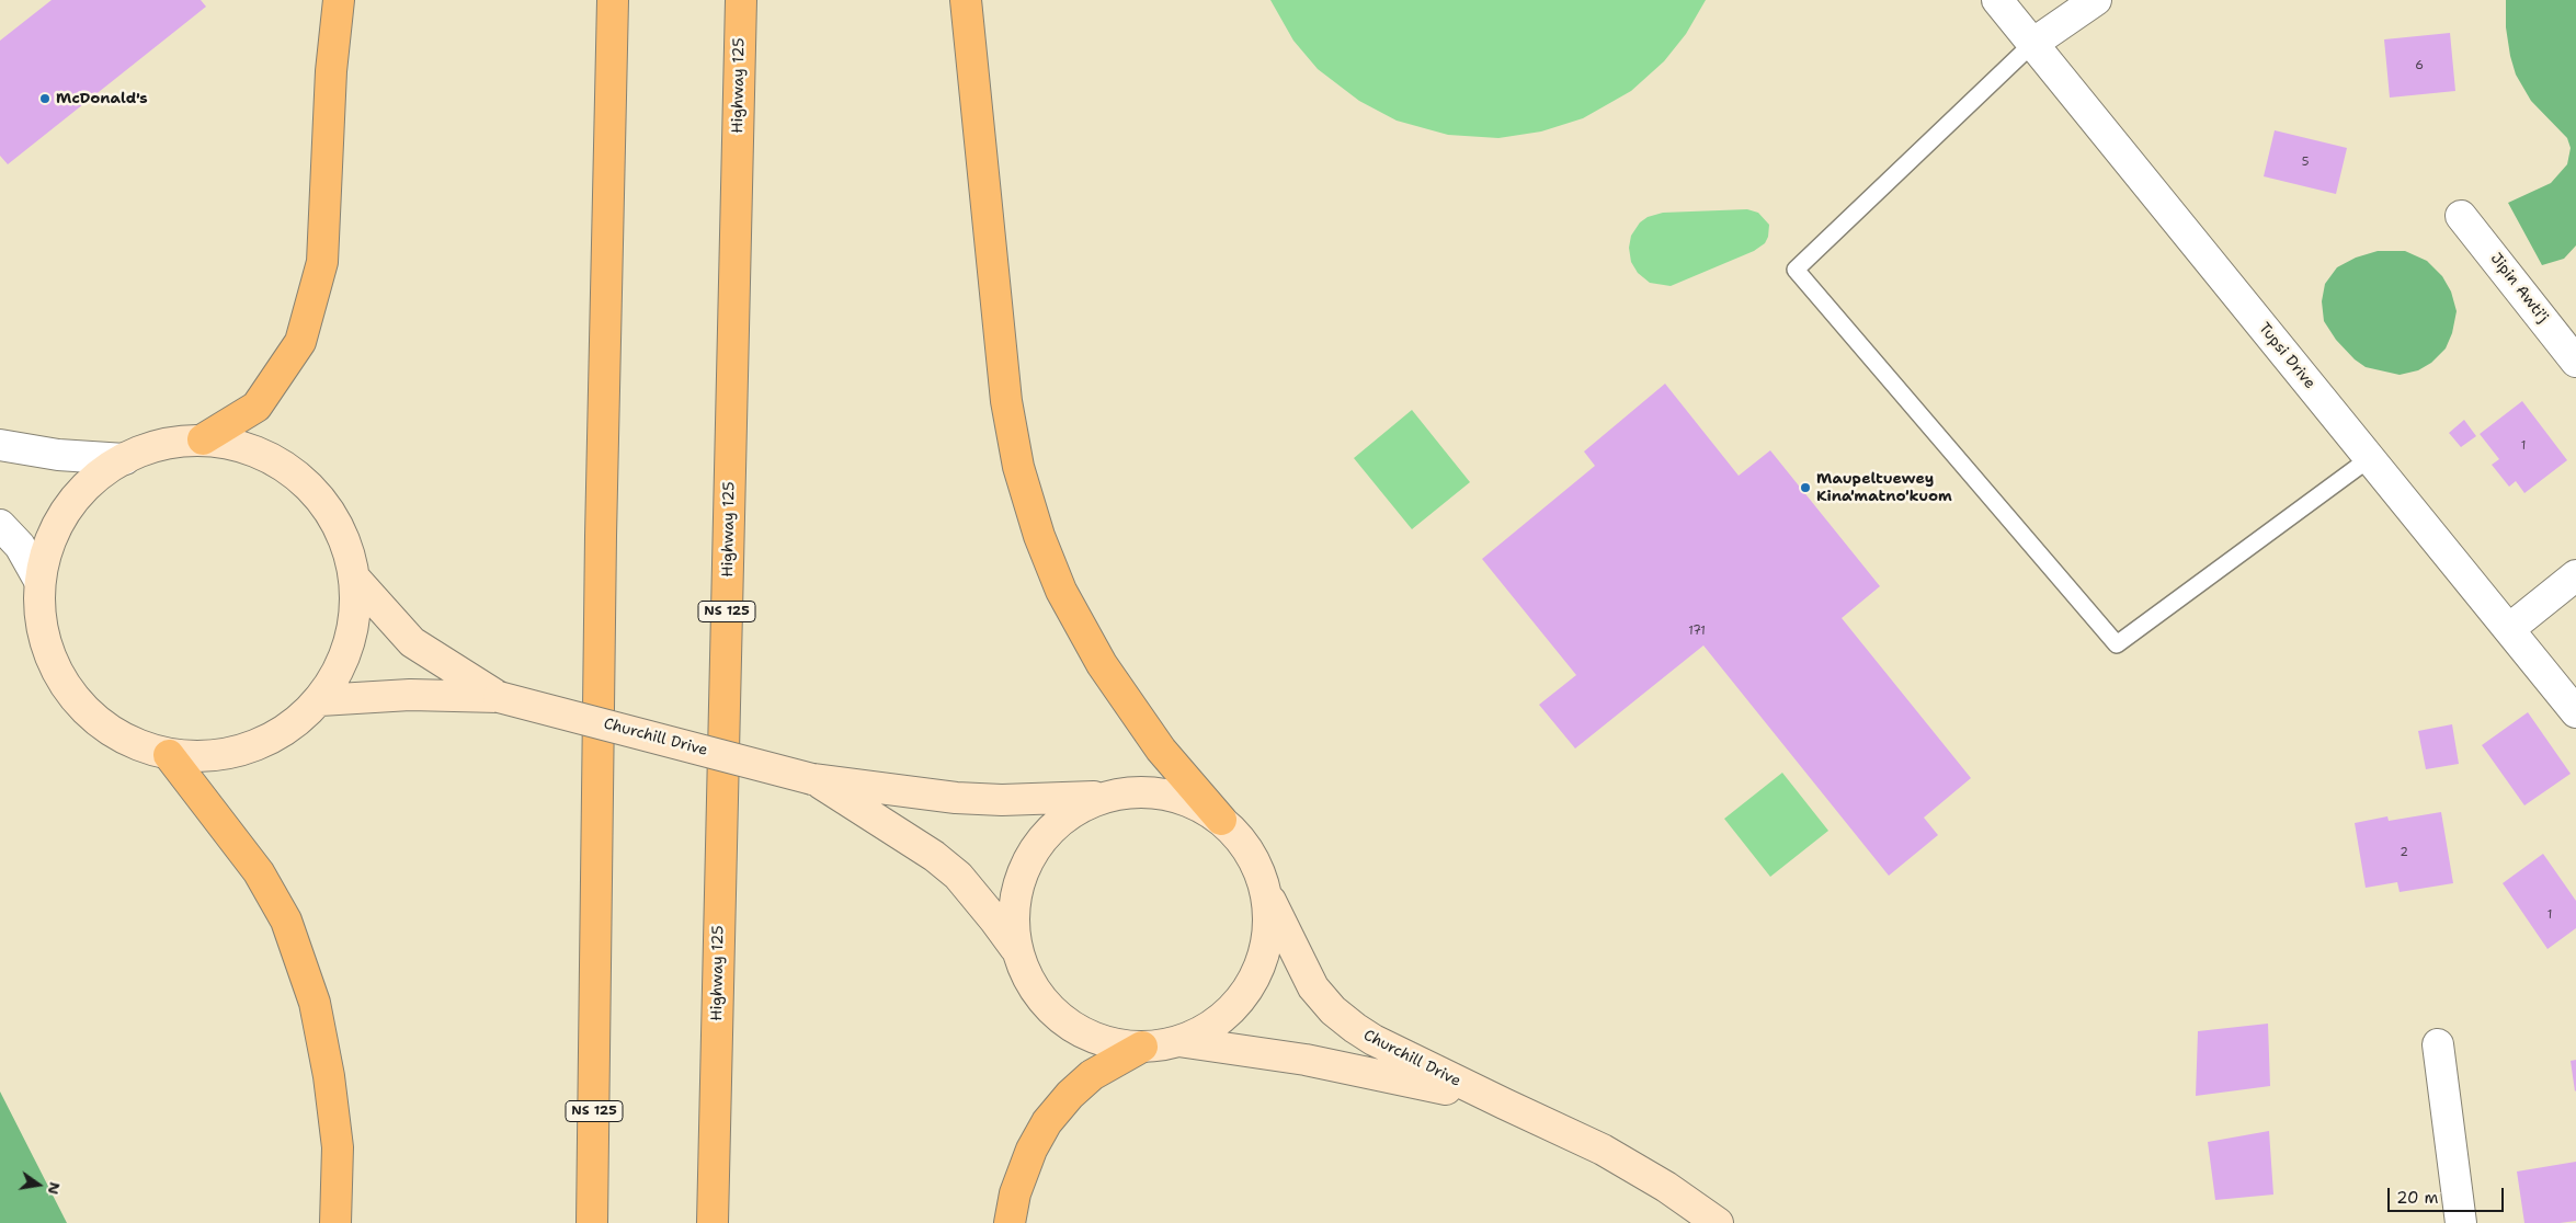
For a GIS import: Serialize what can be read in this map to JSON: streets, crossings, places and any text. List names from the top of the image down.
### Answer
{
  "streets": {
    "highway": ["Highway 125", "NS 125"],
    "main road": ["Churchill Drive"],
    "street": ["Jipin Awti'j", "Tupsi Drive"]
  },
  "places": ["McDonald's", "Maupeltuewey Kina'matno'kuom"],
  "house_numbers": [
    "6",
    "5",
    "1",
    "171",
    "2",
    "1"
  ],
  "scale_bar": "20 m",
  "north": "right"
}
